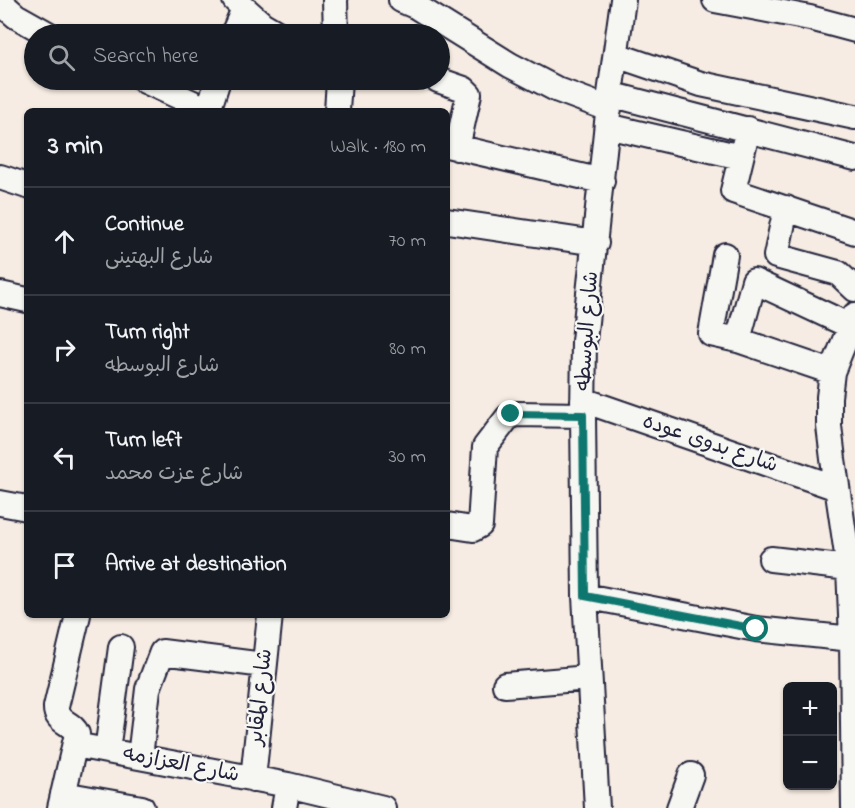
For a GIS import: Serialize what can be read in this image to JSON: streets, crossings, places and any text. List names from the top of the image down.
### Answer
{
  "streets": {
    "street": [
      "شارع البوسطه",
      "شارع بدوى عوده",
      "شارع المقابر",
      "شارع العزازمه"
    ]
  },
  "crossings": [
    ["شارع البوسطه", "شارع بدوى عوده"],
    ["شارع المقابر", "شارع العزازمه"]
  ],
  "page": {
    "search": "Search here",
    "heading": ["3 min", "Walk · 180 m"],
    "list": [
      ["Continue", "شارع البهتينى", "70 m"],
      ["Turn right", "شارع البوسطه", "80 m"],
      ["Turn left", "شارع عزت محمد", "30 m"],
      "Arrive at destination"
    ],
    "map_buttons": ["+", "−"]
  }
}
